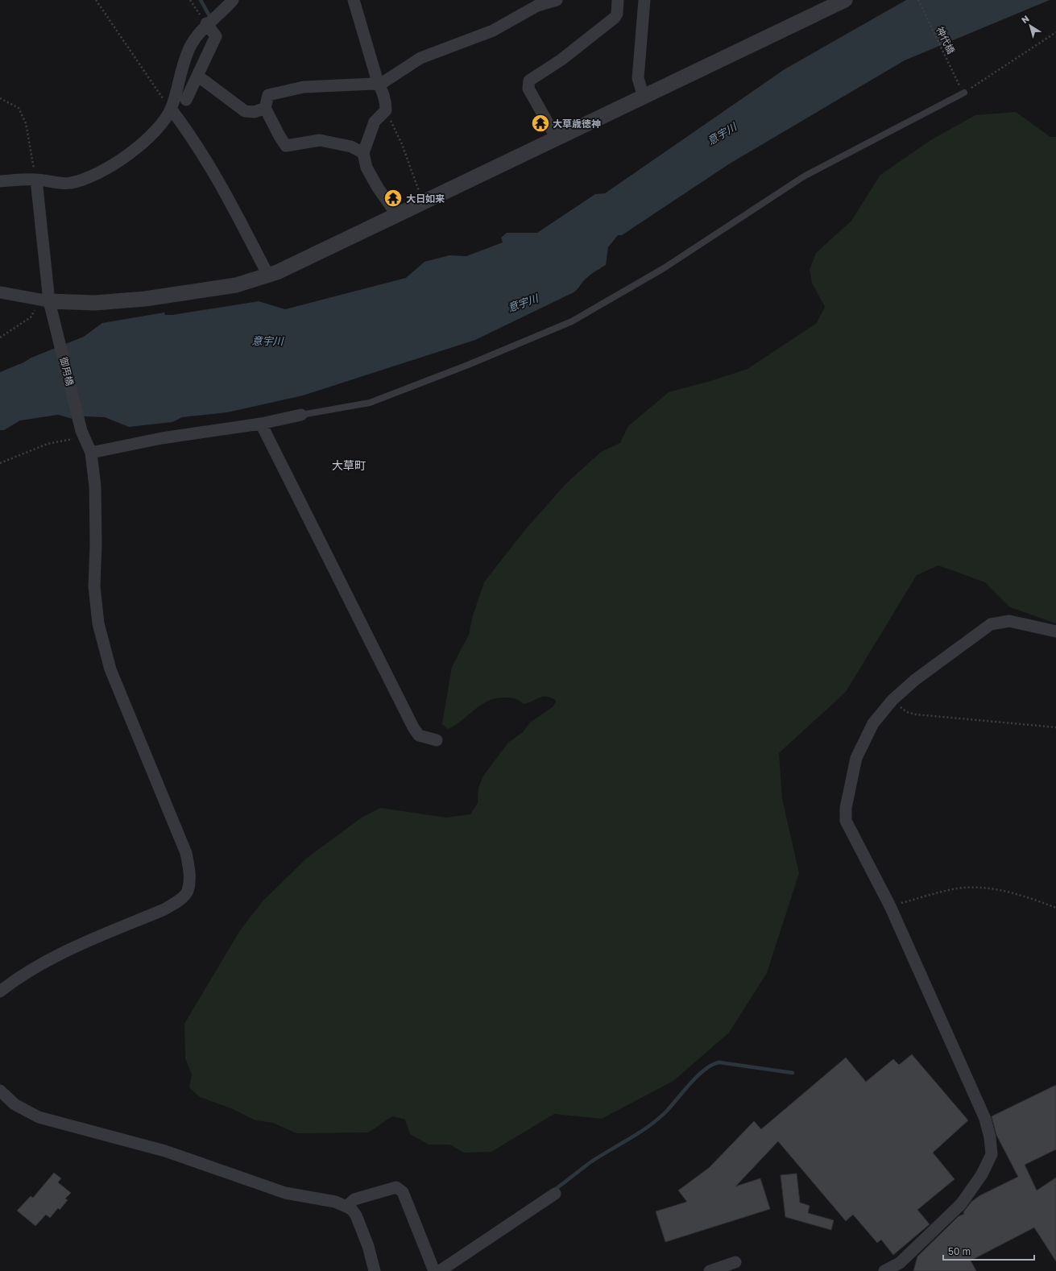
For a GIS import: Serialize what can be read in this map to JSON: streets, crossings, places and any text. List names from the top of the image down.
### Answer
{
  "streets": {
    "street": ["御用橋"],
    "path": ["神代橋"]
  },
  "districts": ["大草町"],
  "water": ["意宇川"],
  "places": {
    "temple": ["大草歳徳神", "大日如来"]
  },
  "scale_bar": "50 m",
  "north": "top left"
}
